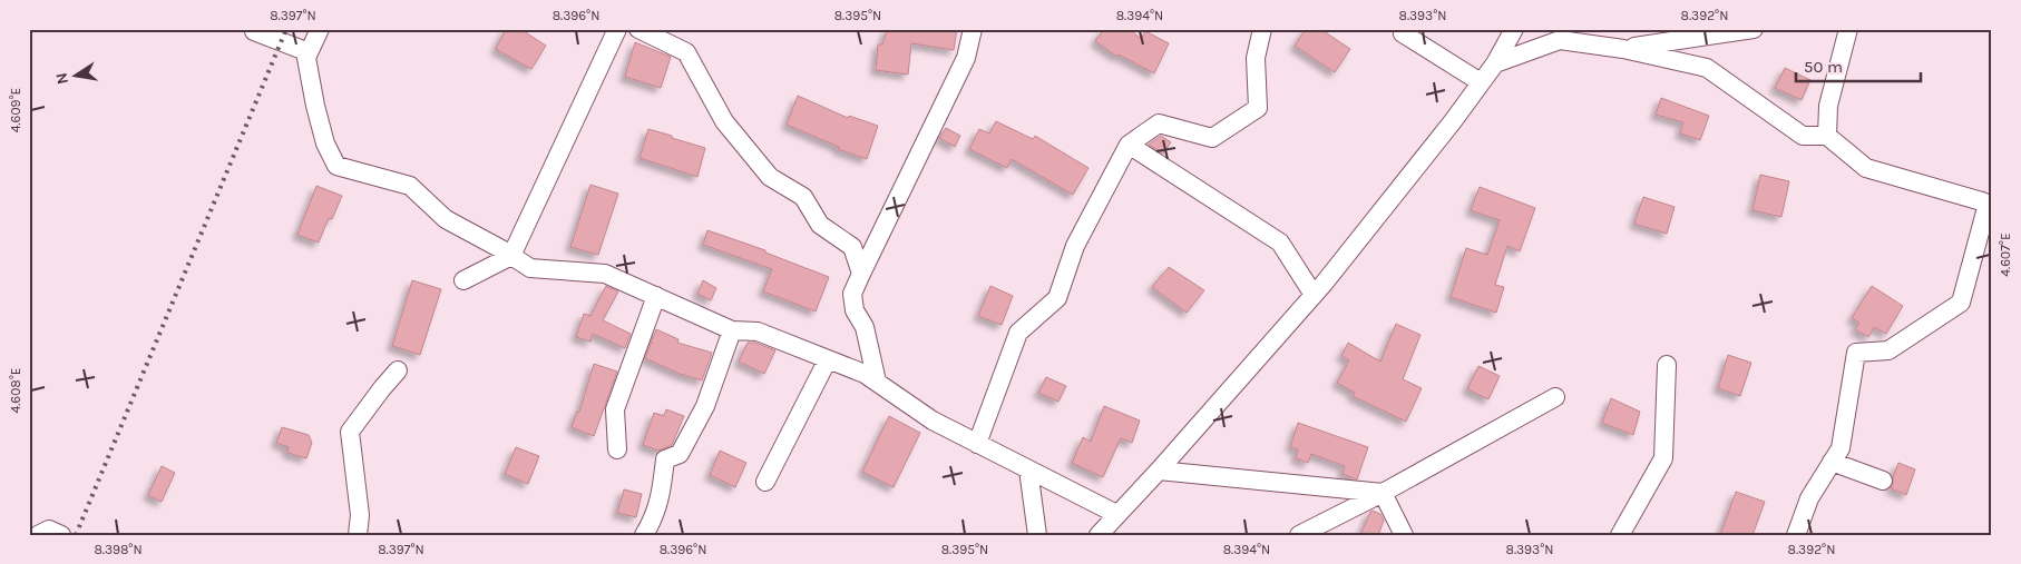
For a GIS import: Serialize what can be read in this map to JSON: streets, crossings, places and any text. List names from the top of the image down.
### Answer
{
  "scale_bar": "50 m",
  "north": "left",
  "coordinates": [
    "8.397°N",
    "8.396°N",
    "8.395°N",
    "8.394°N",
    "8.393°N",
    "8.392°N",
    "4.609°E",
    "4.607°E",
    "4.608°E",
    "8.398°N"
  ]
}
